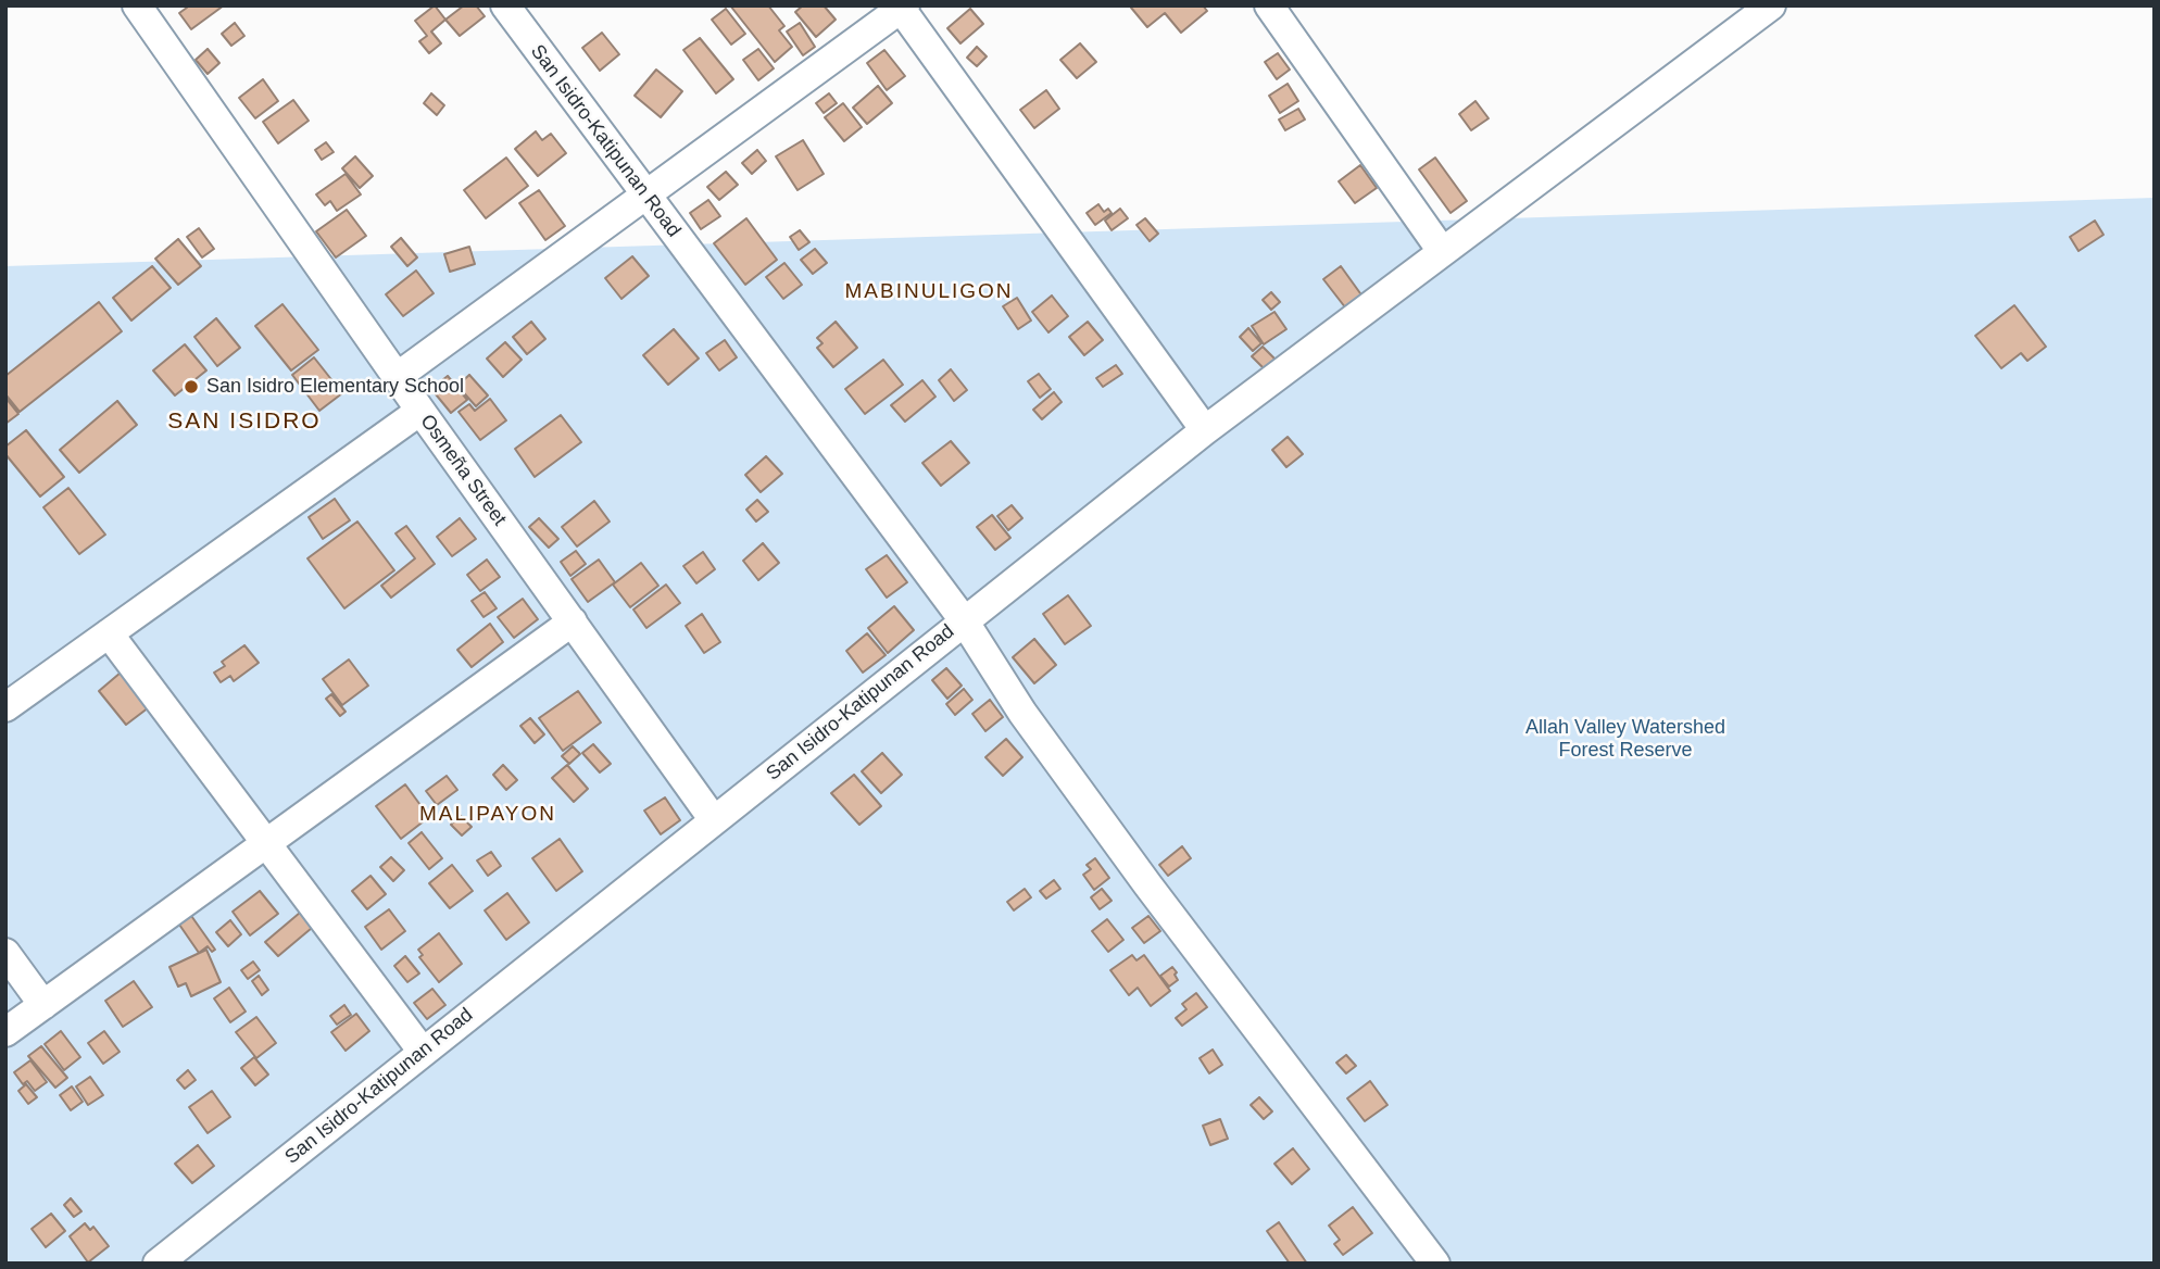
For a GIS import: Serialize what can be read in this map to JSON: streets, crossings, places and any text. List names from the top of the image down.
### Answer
{
  "streets": {
    "street": ["San Isidro-Katipunan Road", "Osmeña Street"]
  },
  "crossings": [
    ["San Isidro-Katipunan Road", "Osmeña Street"]
  ],
  "districts": ["MABINULIGON", "SAN ISIDRO", "MALIPAYON"],
  "parks": ["Allah Valley Watershed Forest Reserve"],
  "places": ["San Isidro Elementary School"]
}
